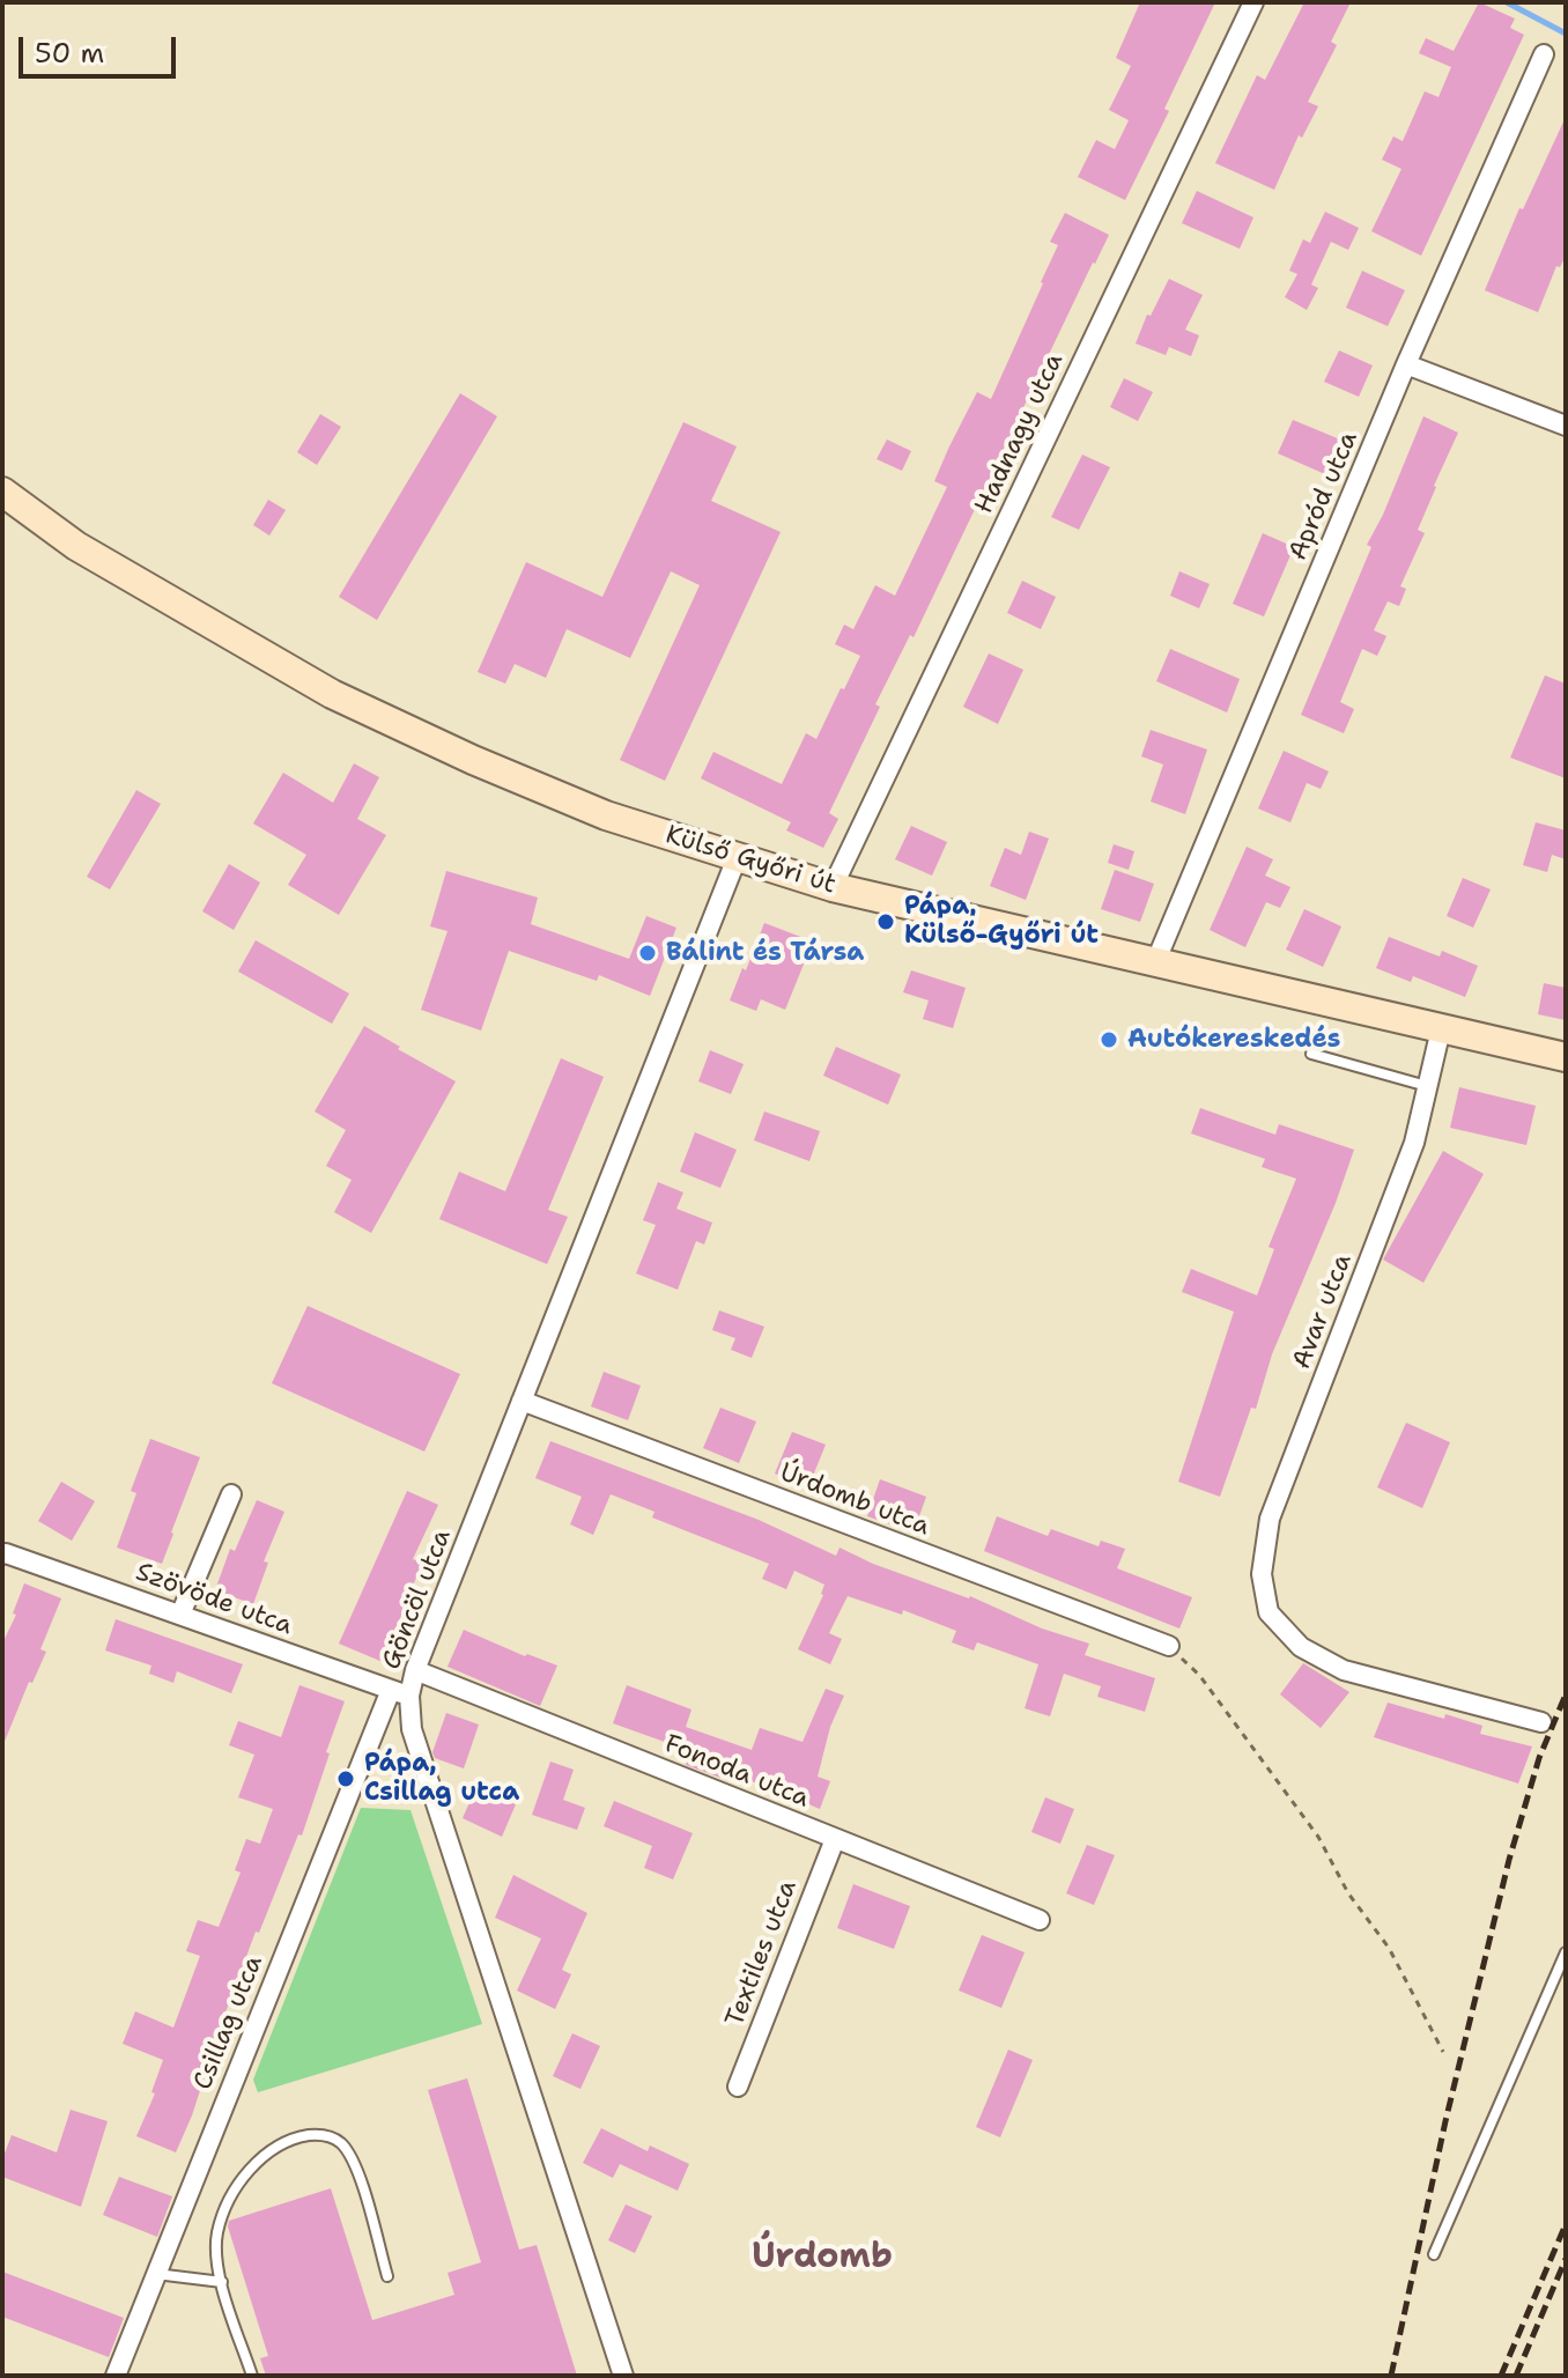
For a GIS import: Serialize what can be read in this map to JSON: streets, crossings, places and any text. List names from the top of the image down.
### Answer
{
  "streets": {
    "main road": ["Külső Győri út"],
    "street": [
      "Hadnagy utca",
      "Apród utca",
      "Avar utca",
      "Úrdomb utca",
      "Szövöde utca",
      "Göncöl utca",
      "Fonoda utca",
      "Textiles utca",
      "Csillag utca"
    ]
  },
  "crossings": [
    ["Hadnagy utca", "Külső Győri út"],
    ["Apród utca", "Külső Győri út"],
    ["Külső Győri út", "Avar utca"],
    ["Külső Győri út", "Göncöl utca"],
    ["Úrdomb utca", "Göncöl utca"],
    ["Szövöde utca", "Göncöl utca"],
    ["Szövöde utca", "Csillag utca"],
    ["Göncöl utca", "Fonoda utca"],
    ["Göncöl utca", "Csillag utca"],
    ["Fonoda utca", "Textiles utca"]
  ],
  "districts": ["Úrdomb"],
  "places": [
    "Pápa, Külső-Győri út",
    "Bálint és Társa",
    "Autókereskedés",
    "Pápa, Csillag utca"
  ],
  "scale_bar": "50 m"
}
